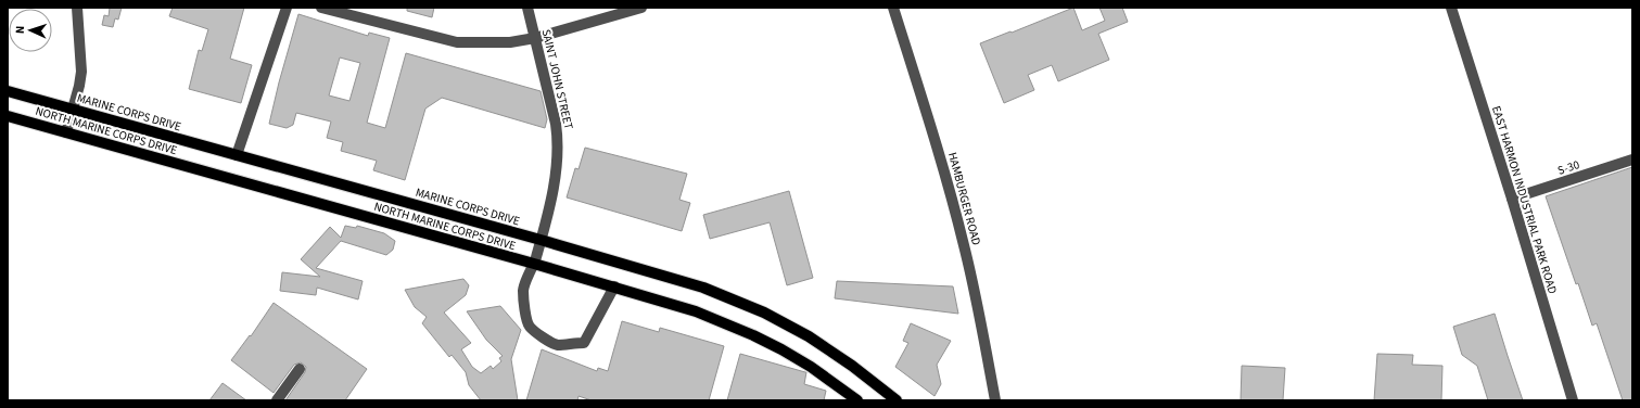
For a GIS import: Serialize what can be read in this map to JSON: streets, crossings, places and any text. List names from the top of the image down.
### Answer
{
  "streets": {
    "main road": ["MARINE CORPS DRIVE", "NORTH MARINE CORPS DRIVE"],
    "street": [
      "SAINT JOHN STREET",
      "S-30",
      "HAMBURGER ROAD",
      "EAST HARMON INDUSTRIAL PARK ROAD"
    ]
  },
  "crossings": [
    ["SAINT JOHN STREET", "MARINE CORPS DRIVE"],
    ["SAINT JOHN STREET", "NORTH MARINE CORPS DRIVE"],
    ["S-30", "EAST HARMON INDUSTRIAL PARK ROAD"]
  ],
  "north": "left"
}
